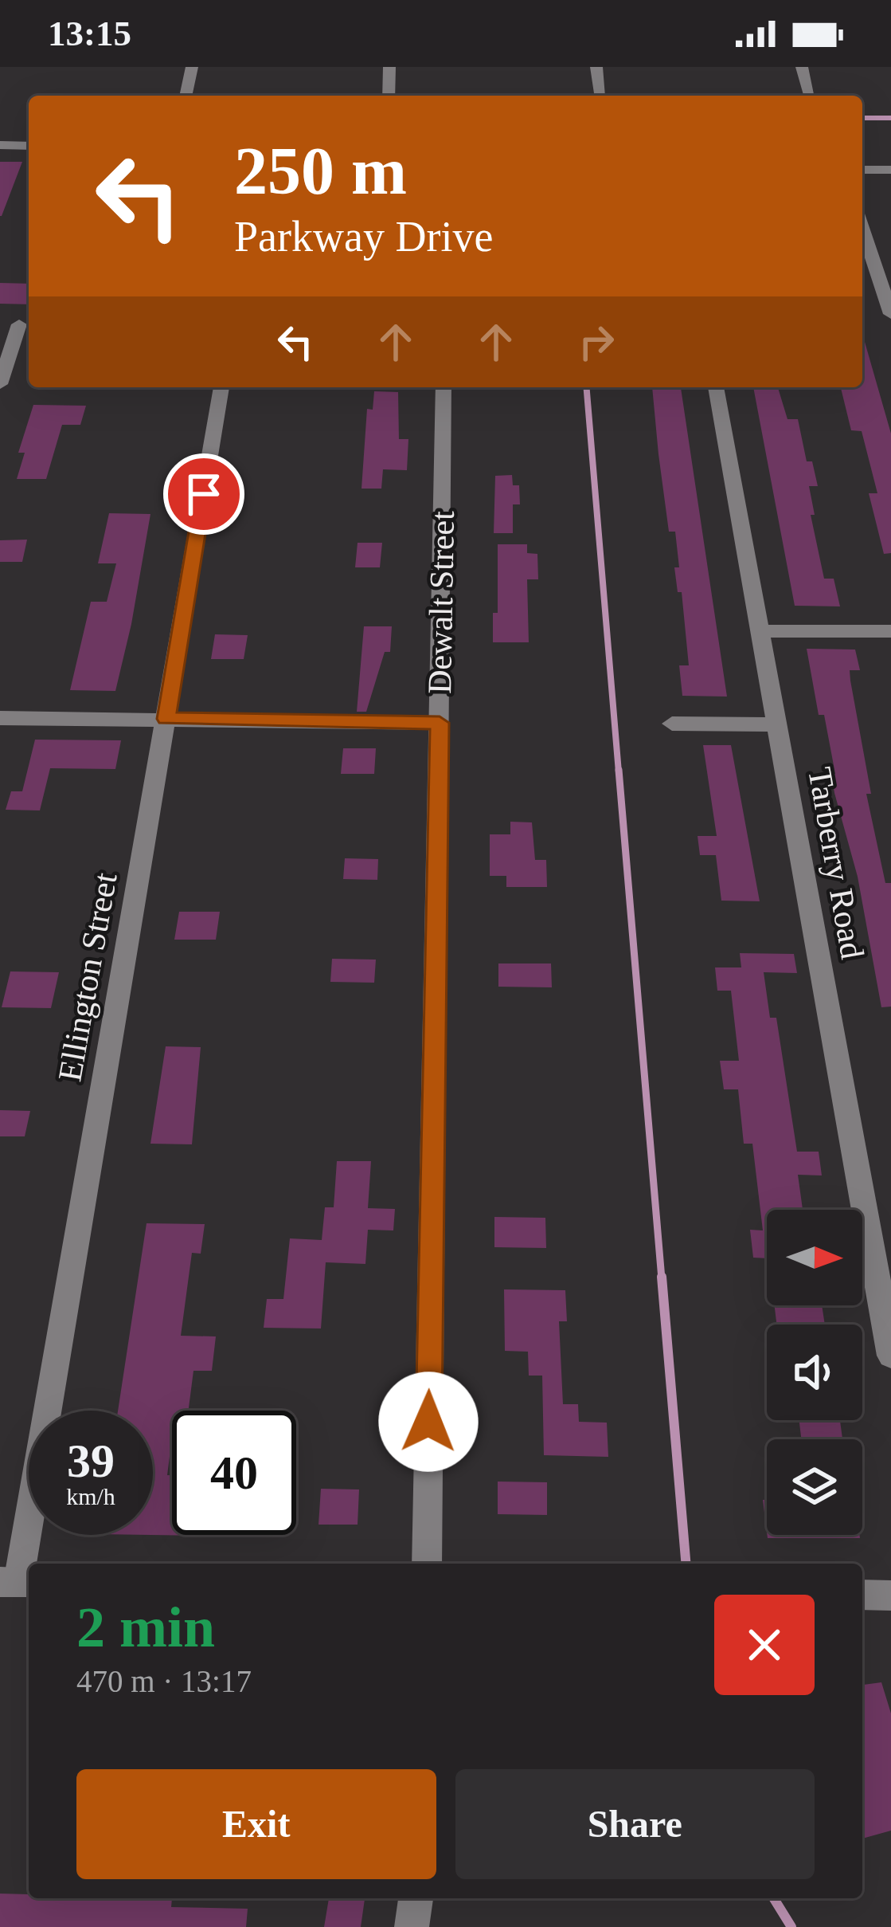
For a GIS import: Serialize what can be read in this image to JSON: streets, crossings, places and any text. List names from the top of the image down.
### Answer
{
  "streets": {
    "street": ["Dewalt Street", "Tarberry Road", "Ellington Street"]
  },
  "north": "right",
  "page": {
    "status": "13:15",
    "turn": ["250 m", "Parkway Drive"],
    "speed": "39 km/h",
    "limit": "40",
    "heading": ["2 min", "470 m · 13:17"],
    "buttons": ["Exit", "Share"]
  }
}
